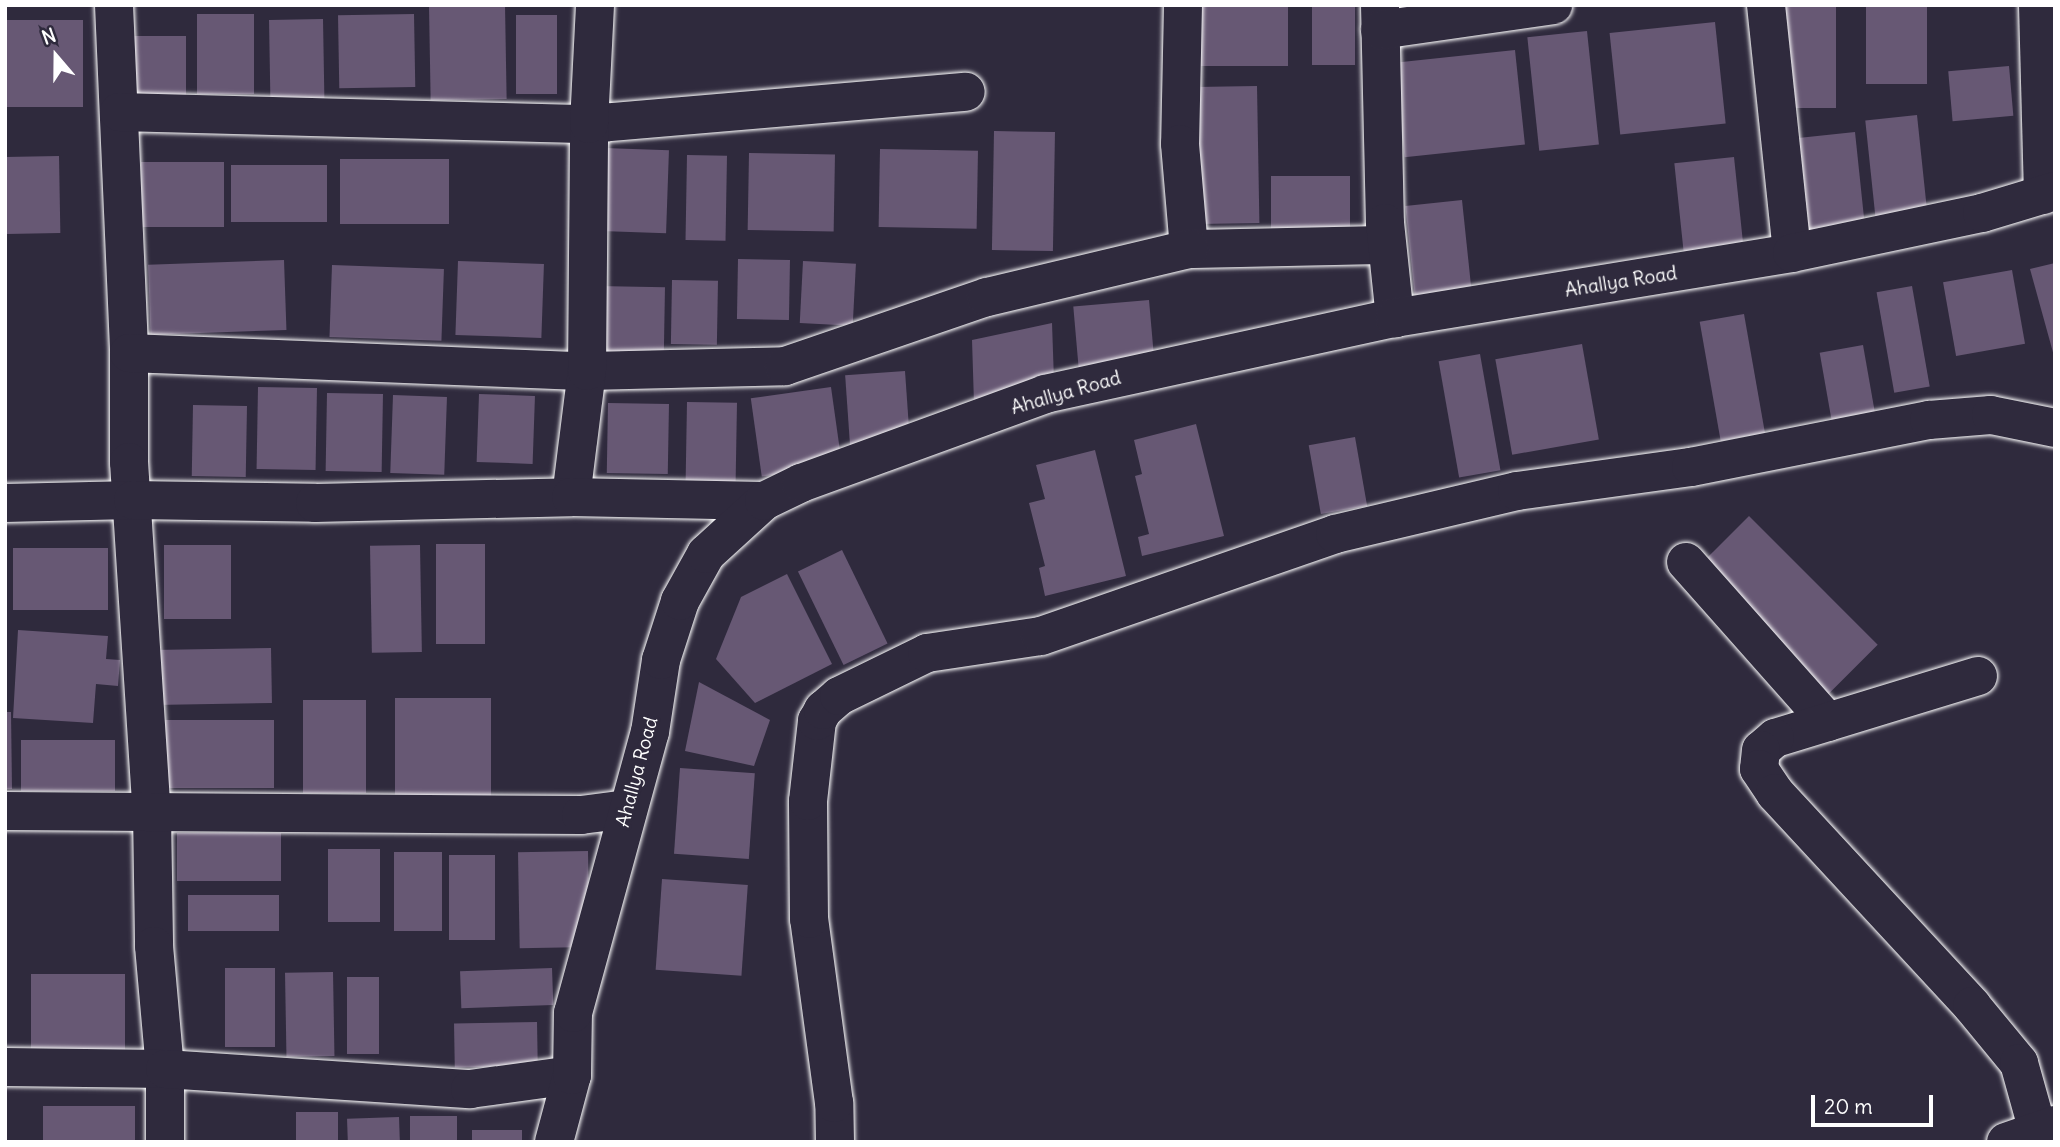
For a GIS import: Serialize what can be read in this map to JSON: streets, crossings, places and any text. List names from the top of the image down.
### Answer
{
  "streets": {
    "street": ["Ahallya Road"]
  },
  "scale_bar": "20 m",
  "north": "top"
}
